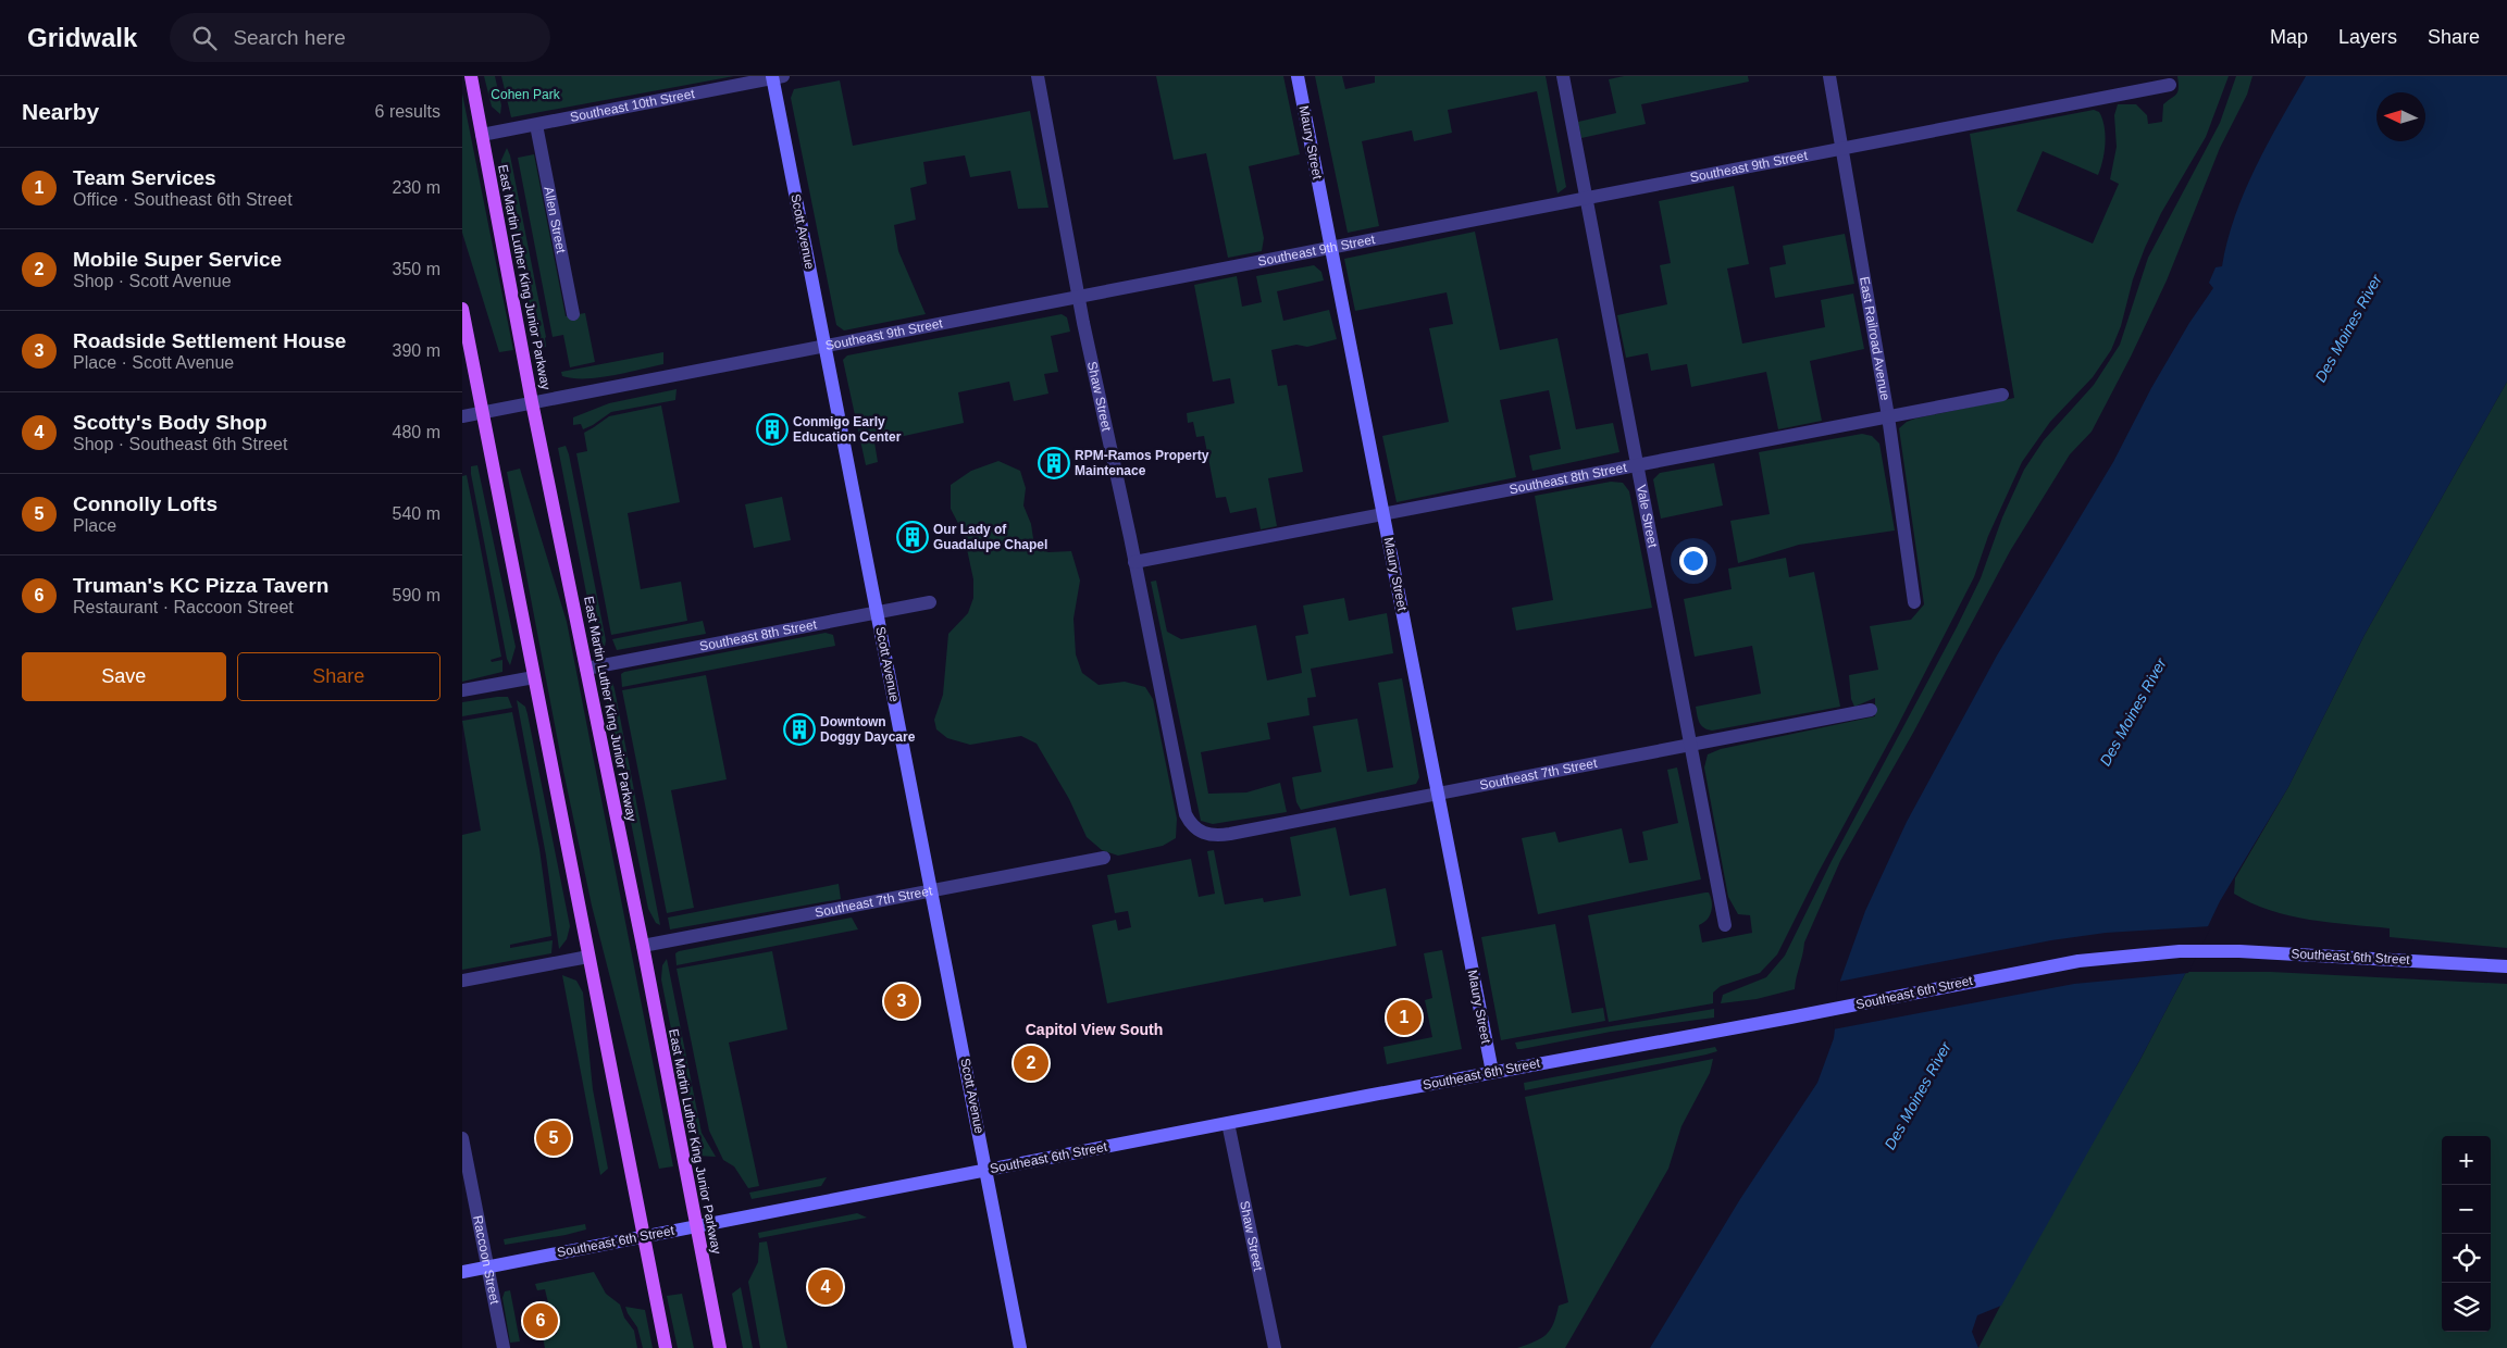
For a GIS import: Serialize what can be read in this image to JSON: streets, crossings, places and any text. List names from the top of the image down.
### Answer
{
  "streets": {
    "main road": [
      "Maury Street",
      "Scott Avenue",
      "East Martin Luther King Junior Parkway",
      "Southeast 6th Street"
    ],
    "street": [
      "Southeast 10th Street",
      "Southeast 9th Street",
      "Allen Street",
      "East Railroad Avenue",
      "Shaw Street",
      "Southeast 8th Street",
      "Vale Street",
      "Southeast 7th Street",
      "Raccoon Street"
    ]
  },
  "crossings": [
    ["Southeast 10th Street", "Allen Street"],
    ["Southeast 10th Street", "Scott Avenue"],
    ["Southeast 10th Street", "East Martin Luther King Junior Parkway"],
    ["Maury Street", "Southeast 9th Street"],
    ["Maury Street", "Southeast 8th Street"],
    ["Maury Street", "Southeast 7th Street"],
    ["Maury Street", "Southeast 6th Street"],
    ["Southeast 9th Street", "Scott Avenue"],
    ["Southeast 9th Street", "East Martin Luther King Junior Parkway"],
    ["Southeast 9th Street", "East Railroad Avenue"],
    ["Southeast 9th Street", "Shaw Street"],
    ["Southeast 9th Street", "Vale Street"],
    ["Scott Avenue", "Southeast 8th Street"],
    ["Scott Avenue", "Southeast 7th Street"],
    ["Scott Avenue", "Southeast 6th Street"],
    ["East Martin Luther King Junior Parkway", "Southeast 8th Street"],
    ["East Martin Luther King Junior Parkway", "Southeast 7th Street"],
    ["East Martin Luther King Junior Parkway", "Southeast 6th Street"],
    ["East Railroad Avenue", "Southeast 8th Street"],
    ["Shaw Street", "Southeast 8th Street"],
    ["Shaw Street", "Southeast 7th Street"],
    ["Shaw Street", "Southeast 6th Street"],
    ["Southeast 8th Street", "Vale Street"],
    ["Vale Street", "Southeast 7th Street"],
    ["Southeast 6th Street", "Raccoon Street"]
  ],
  "districts": ["Capitol View South"],
  "water": ["Des Moines River"],
  "parks": ["Cohen Park"],
  "places": {
    "building": [
      "Conmigo Early Education Center",
      "RPM-Ramos Property Maintenace",
      "Our Lady of Guadalupe Chapel",
      "Downtown Doggy Daycare"
    ]
  },
  "north": "left",
  "page": {
    "header": "Gridwalk",
    "search": "Search here",
    "nav": ["Map", "Layers", "Share"],
    "heading": ["Nearby", "6 results"],
    "list": [
      {
        "mark": "1",
        "name": "Team Services",
        "note": "Office · Southeast 6th Street",
        "value": "230 m"
      },
      {
        "mark": "2",
        "name": "Mobile Super Service",
        "note": "Shop · Scott Avenue",
        "value": "350 m"
      },
      {
        "mark": "3",
        "name": "Roadside Settlement House",
        "note": "Place · Scott Avenue",
        "value": "390 m"
      },
      {
        "mark": "4",
        "name": "Scotty's Body Shop",
        "note": "Shop · Southeast 6th Street",
        "value": "480 m"
      },
      {
        "mark": "5",
        "name": "Connolly Lofts",
        "note": "Place",
        "value": "540 m"
      },
      {
        "mark": "6",
        "name": "Truman's KC Pizza Tavern",
        "note": "Restaurant · Raccoon Street",
        "value": "590 m"
      }
    ],
    "buttons": ["Save", "Share"],
    "pins": [
      "3",
      "1",
      "2",
      "5",
      "4",
      "6"
    ],
    "map_buttons": ["+", "−"]
  }
}
